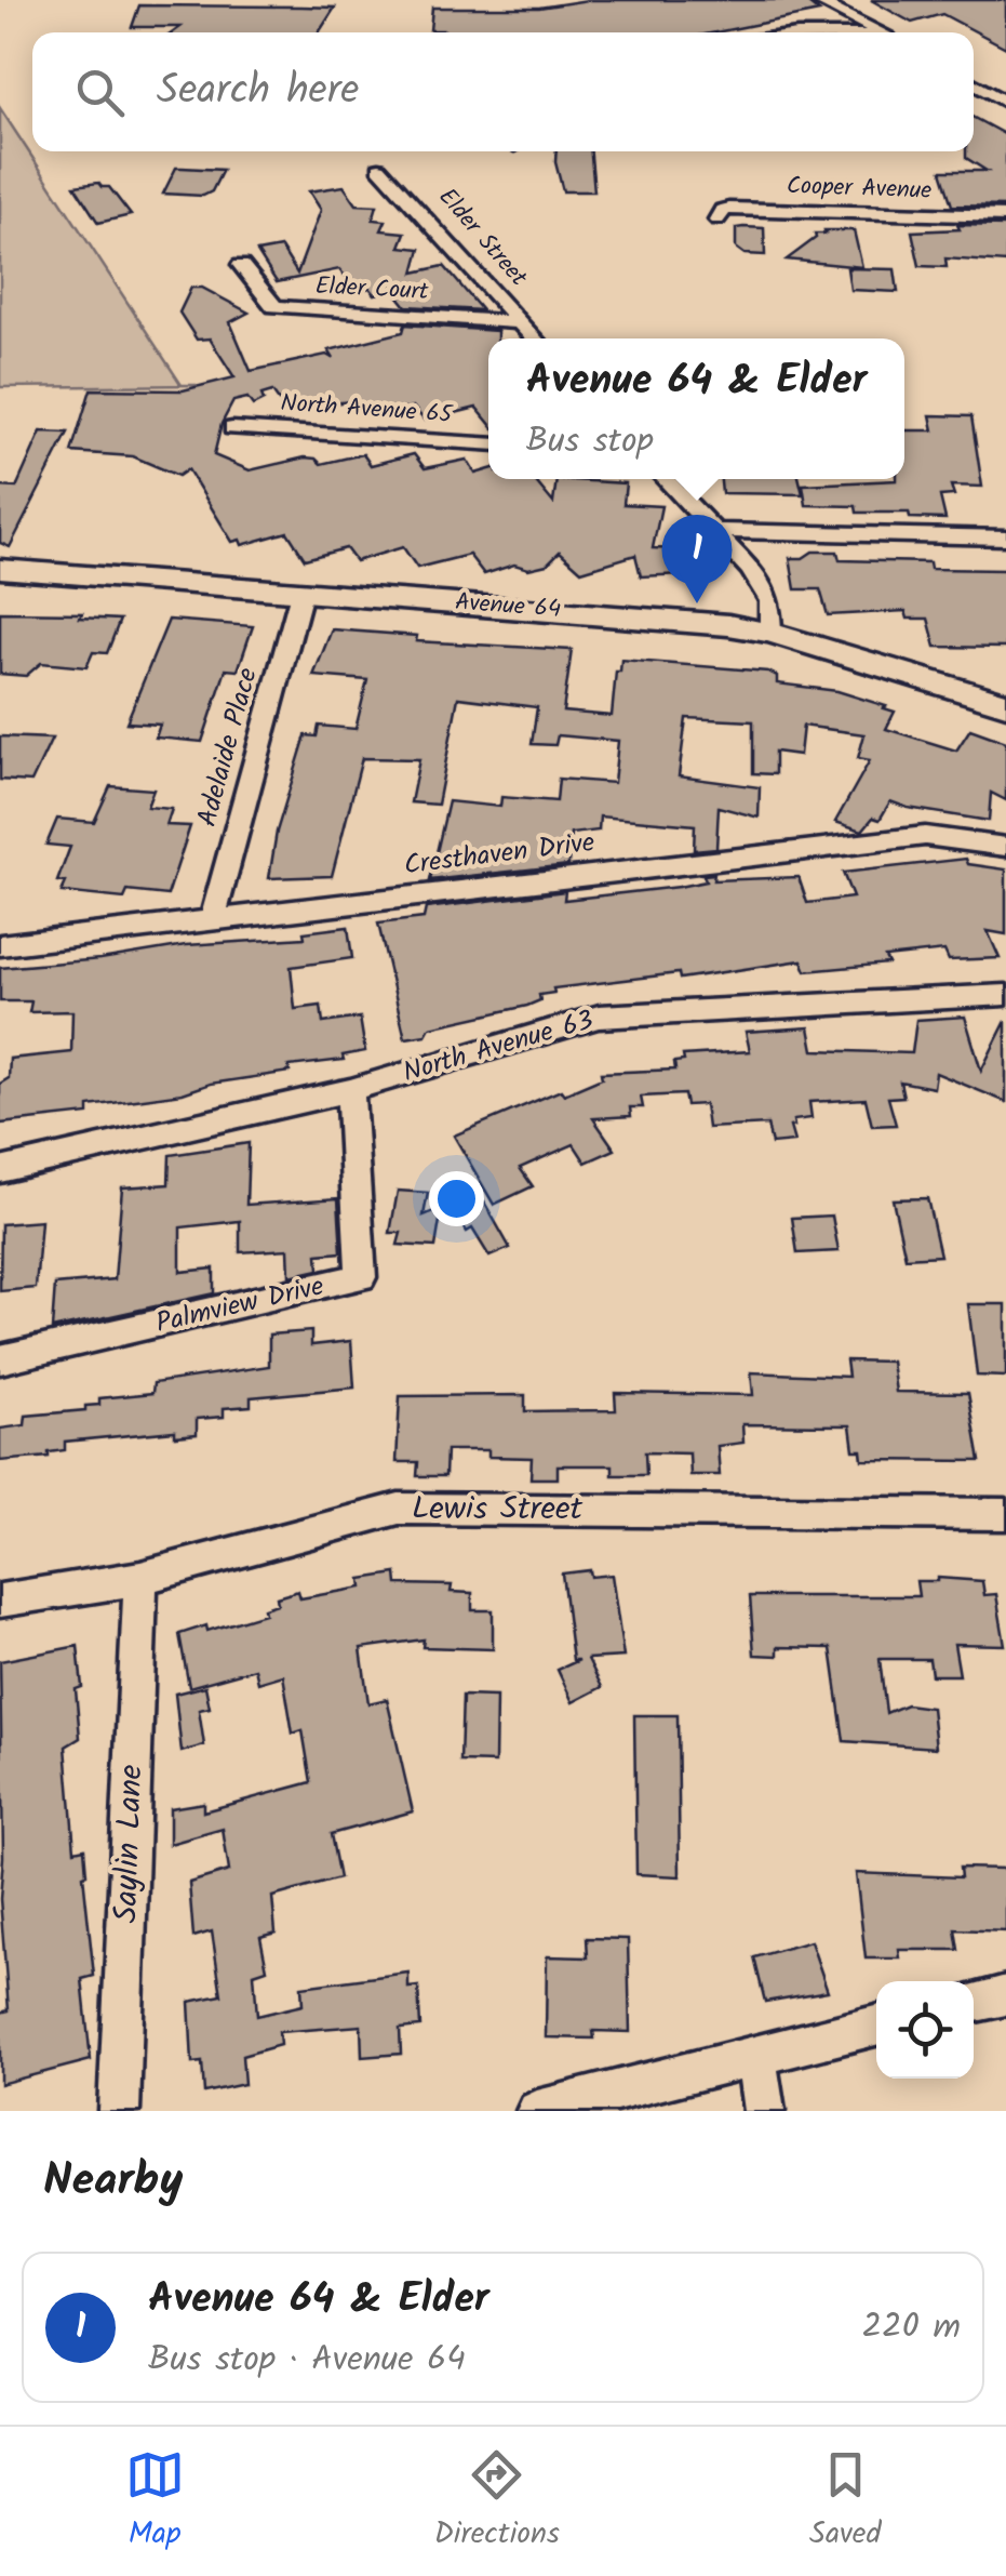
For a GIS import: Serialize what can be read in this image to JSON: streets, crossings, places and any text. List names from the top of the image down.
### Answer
{
  "streets": {
    "street": [
      "Cooper Avenue",
      "Elder Street",
      "Elder Court",
      "North Avenue 65",
      "Avenue 64",
      "Adelaide Place",
      "Cresthaven Drive",
      "North Avenue 63",
      "Palmview Drive",
      "Lewis Street",
      "Saylin Lane"
    ]
  },
  "crossings": [
    ["Elder Street", "Elder Court"],
    ["Avenue 64", "Adelaide Place"],
    ["Adelaide Place", "Cresthaven Drive"],
    ["North Avenue 63", "Palmview Drive"],
    ["Lewis Street", "Saylin Lane"]
  ],
  "page": {
    "search": "Search here",
    "popup": ["Avenue 64 & Elder", "Bus stop"],
    "pins": "1",
    "heading": "Nearby",
    "list": [
      {
        "mark": "1",
        "name": "Avenue 64 & Elder",
        "note": "Bus stop · Avenue 64",
        "value": "220 m"
      }
    ],
    "nav": ["Map", "Directions", "Saved"]
  }
}
